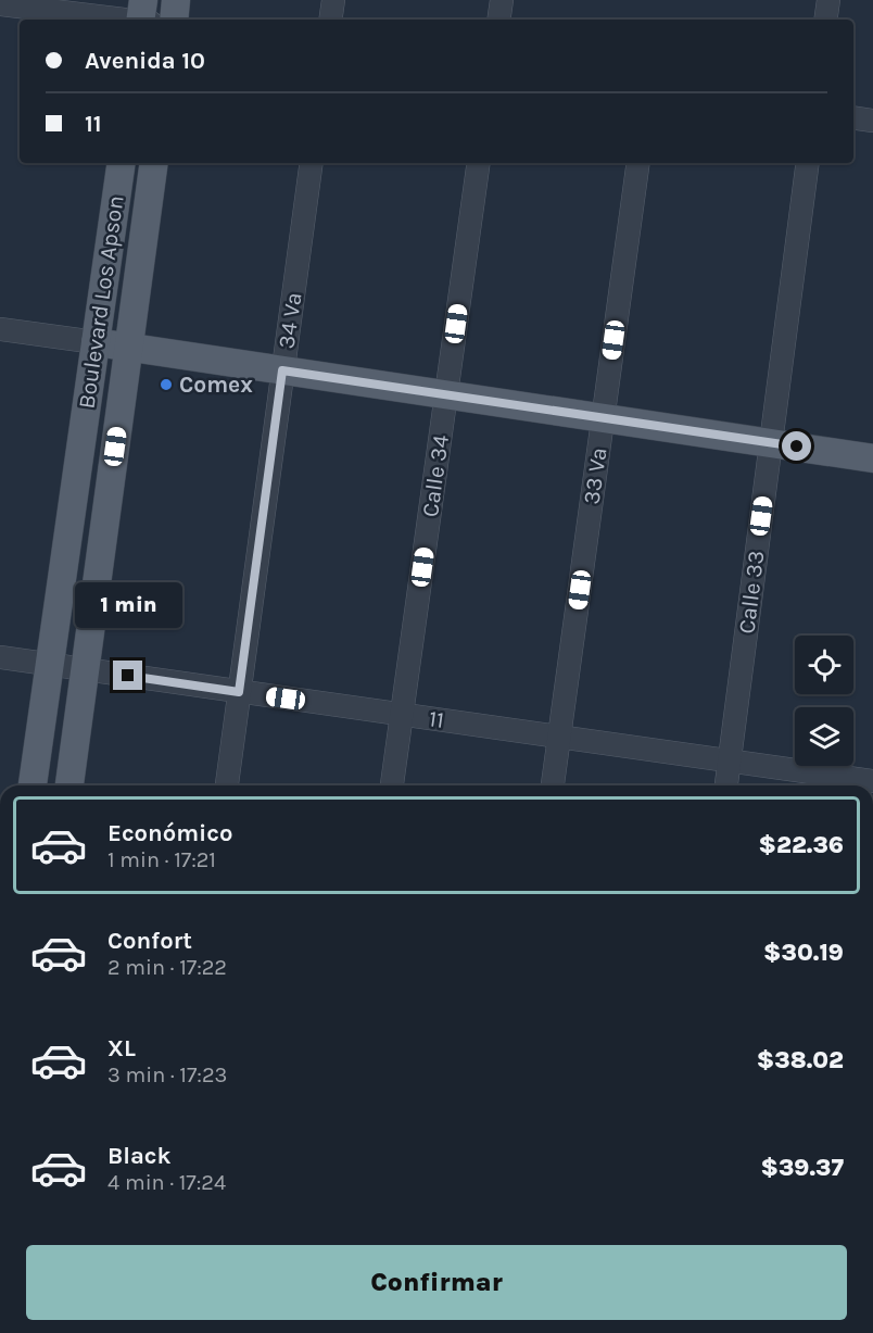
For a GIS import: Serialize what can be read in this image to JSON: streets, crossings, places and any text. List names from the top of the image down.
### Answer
{
  "streets": {
    "main road": ["Boulevard Los Apson"],
    "street": [
      "34 Va",
      "Calle 34",
      "33 Va",
      "Calle 33",
      "11"
    ]
  },
  "crossings": [
    ["Boulevard Los Apson", "11"],
    ["34 Va", "11"],
    ["Calle 34", "11"],
    ["33 Va", "11"],
    ["Calle 33", "11"]
  ],
  "places": ["Comex"],
  "page": {
    "banner": ["Avenida 10", "11"],
    "bubble": "1 min",
    "list": [
      {
        "name": "Económico",
        "note": "1 min · 17:21",
        "value": "$22.36"
      },
      {
        "name": "Confort",
        "note": "2 min · 17:22",
        "value": "$30.19"
      },
      {
        "name": "XL",
        "note": "3 min · 17:23",
        "value": "$38.02"
      },
      {
        "name": "Black",
        "note": "4 min · 17:24",
        "value": "$39.37"
      }
    ],
    "buttons": "Confirmar"
  }
}
